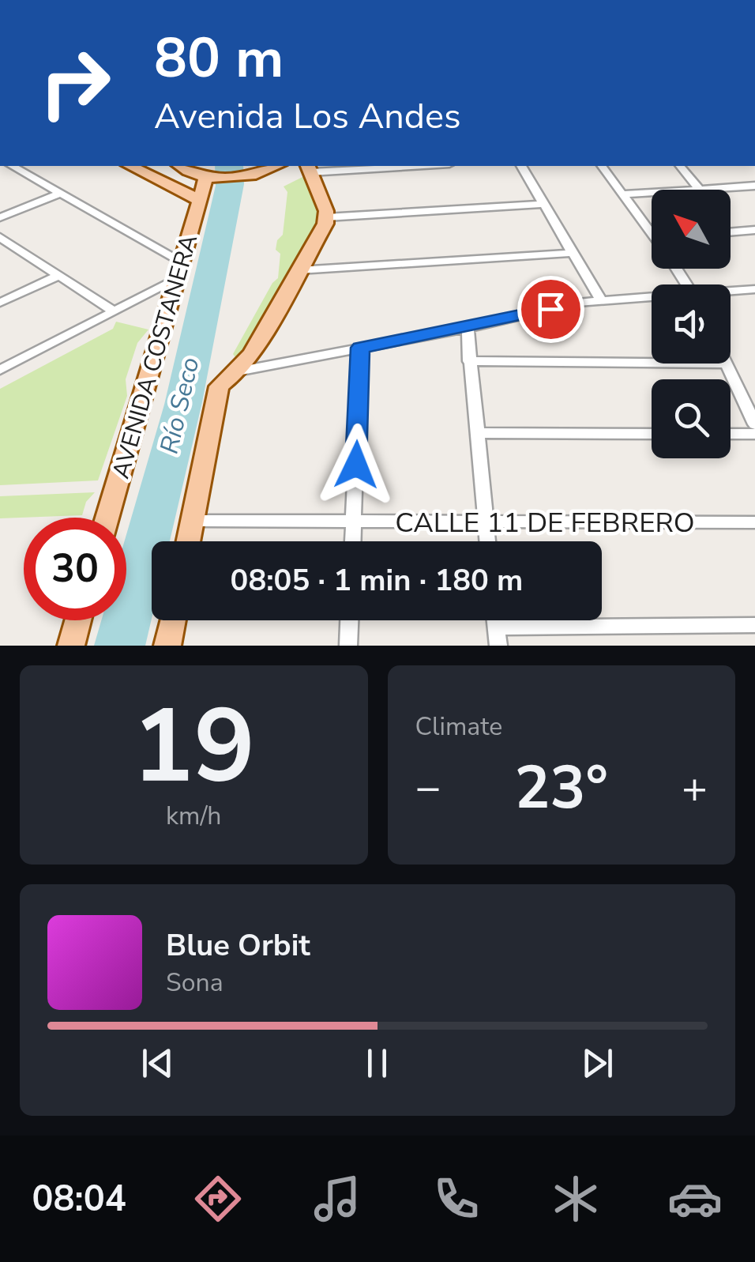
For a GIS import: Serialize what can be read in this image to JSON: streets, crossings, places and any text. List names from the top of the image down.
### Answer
{
  "streets": {
    "main road": ["AVENIDA COSTANERA"],
    "street": ["CALLE 11 DE FEBRERO"]
  },
  "water": ["Río Seco"],
  "north": "top left",
  "page": {
    "turn": ["80 m", "Avenida Los Andes"],
    "limit": "30",
    "trip": "08:05 · 1 min · 180 m",
    "tile": [
      ["19", "km/h"],
      "Climate"
    ],
    "heat": ["−", "23°", "+"],
    "song": ["Blue Orbit", "Sona"],
    "tabs": "08:04"
  }
}
